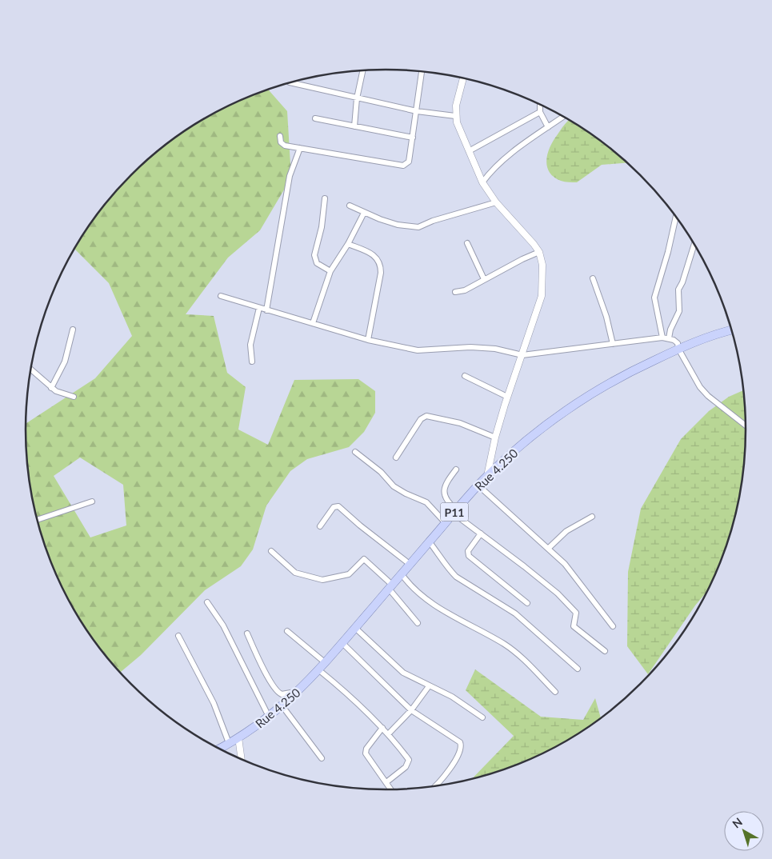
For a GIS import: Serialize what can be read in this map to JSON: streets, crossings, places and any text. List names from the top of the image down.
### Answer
{
  "streets": {
    "main road": ["Rue 4.250", "P11"]
  },
  "north": "top left"
}
